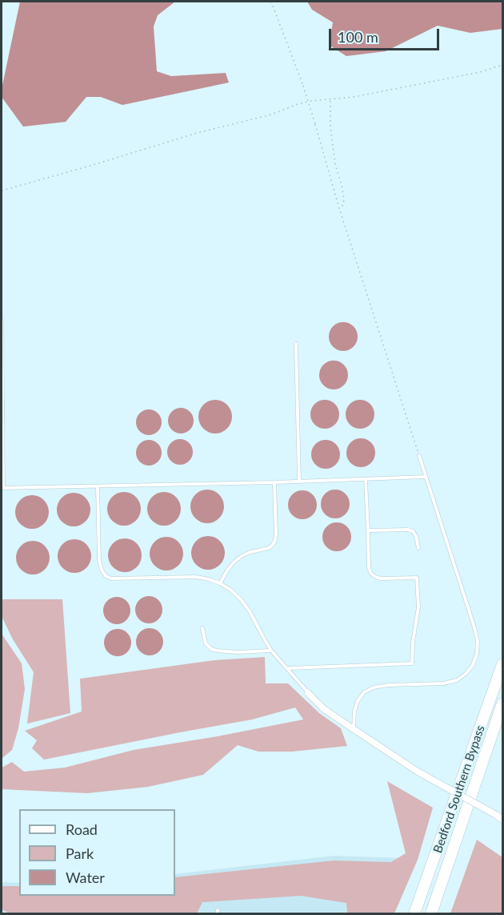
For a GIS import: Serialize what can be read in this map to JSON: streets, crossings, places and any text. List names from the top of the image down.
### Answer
{
  "streets": {
    "highway": ["Bedford Southern Bypass"]
  },
  "legend": ["Road", "Park", "Water"],
  "scale_bar": "100 m"
}
